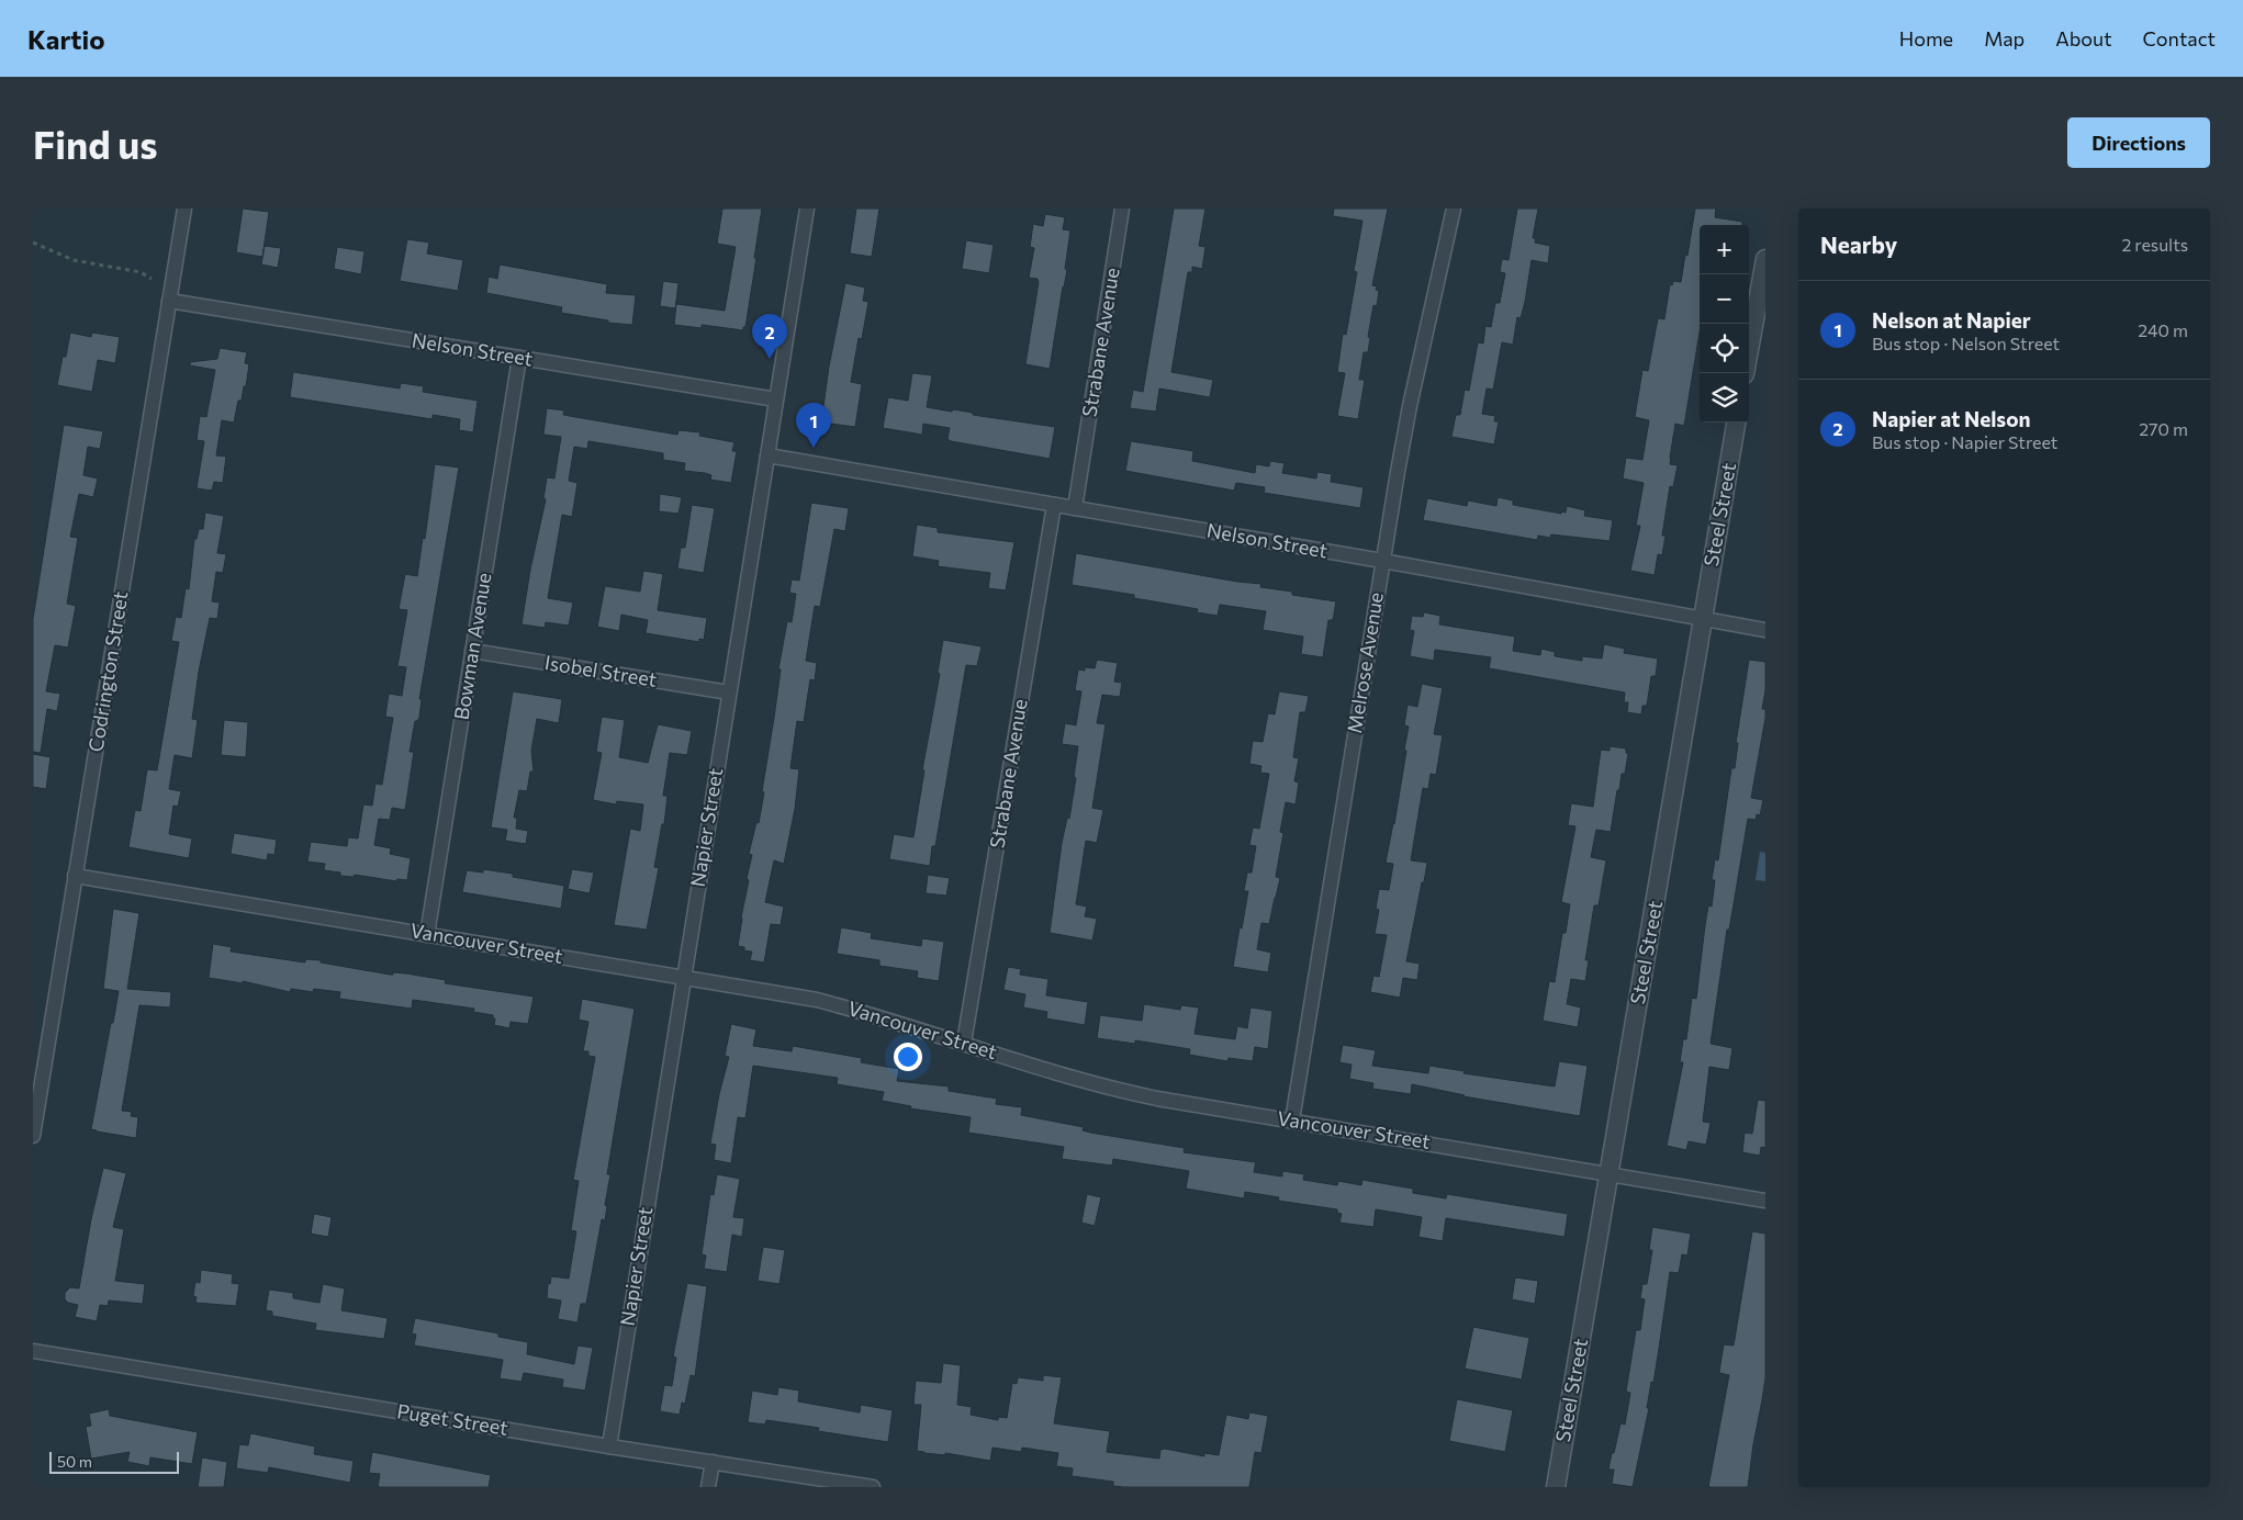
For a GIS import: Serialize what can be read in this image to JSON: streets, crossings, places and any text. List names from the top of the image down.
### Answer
{
  "streets": {
    "street": [
      "Strabane Avenue",
      "Nelson Street",
      "Steel Street",
      "Bowman Avenue",
      "Melrose Avenue",
      "Codrington Street",
      "Isobel Street",
      "Napier Street",
      "Vancouver Street",
      "Puget Street"
    ]
  },
  "crossings": [
    ["Strabane Avenue", "Nelson Street"],
    ["Strabane Avenue", "Vancouver Street"],
    ["Nelson Street", "Steel Street"],
    ["Nelson Street", "Bowman Avenue"],
    ["Nelson Street", "Melrose Avenue"],
    ["Nelson Street", "Codrington Street"],
    ["Nelson Street", "Napier Street"],
    ["Steel Street", "Vancouver Street"],
    ["Bowman Avenue", "Isobel Street"],
    ["Bowman Avenue", "Vancouver Street"],
    ["Melrose Avenue", "Vancouver Street"],
    ["Codrington Street", "Vancouver Street"],
    ["Isobel Street", "Napier Street"],
    ["Napier Street", "Vancouver Street"],
    ["Napier Street", "Puget Street"]
  ],
  "scale_bar": "50 m",
  "page": {
    "header": "Kartio",
    "nav": [
      "Home",
      "Map",
      "About",
      "Contact"
    ],
    "buttons": "Directions",
    "title": "Find us",
    "heading": ["Nearby", "2 results"],
    "map_buttons": ["+", "−"],
    "list": [
      {
        "mark": "1",
        "name": "Nelson at Napier",
        "note": "Bus stop · Nelson Street",
        "value": "240 m"
      },
      {
        "mark": "2",
        "name": "Napier at Nelson",
        "note": "Bus stop · Napier Street",
        "value": "270 m"
      }
    ],
    "pins": ["2", "1"],
    "scale": "50 m"
  }
}
